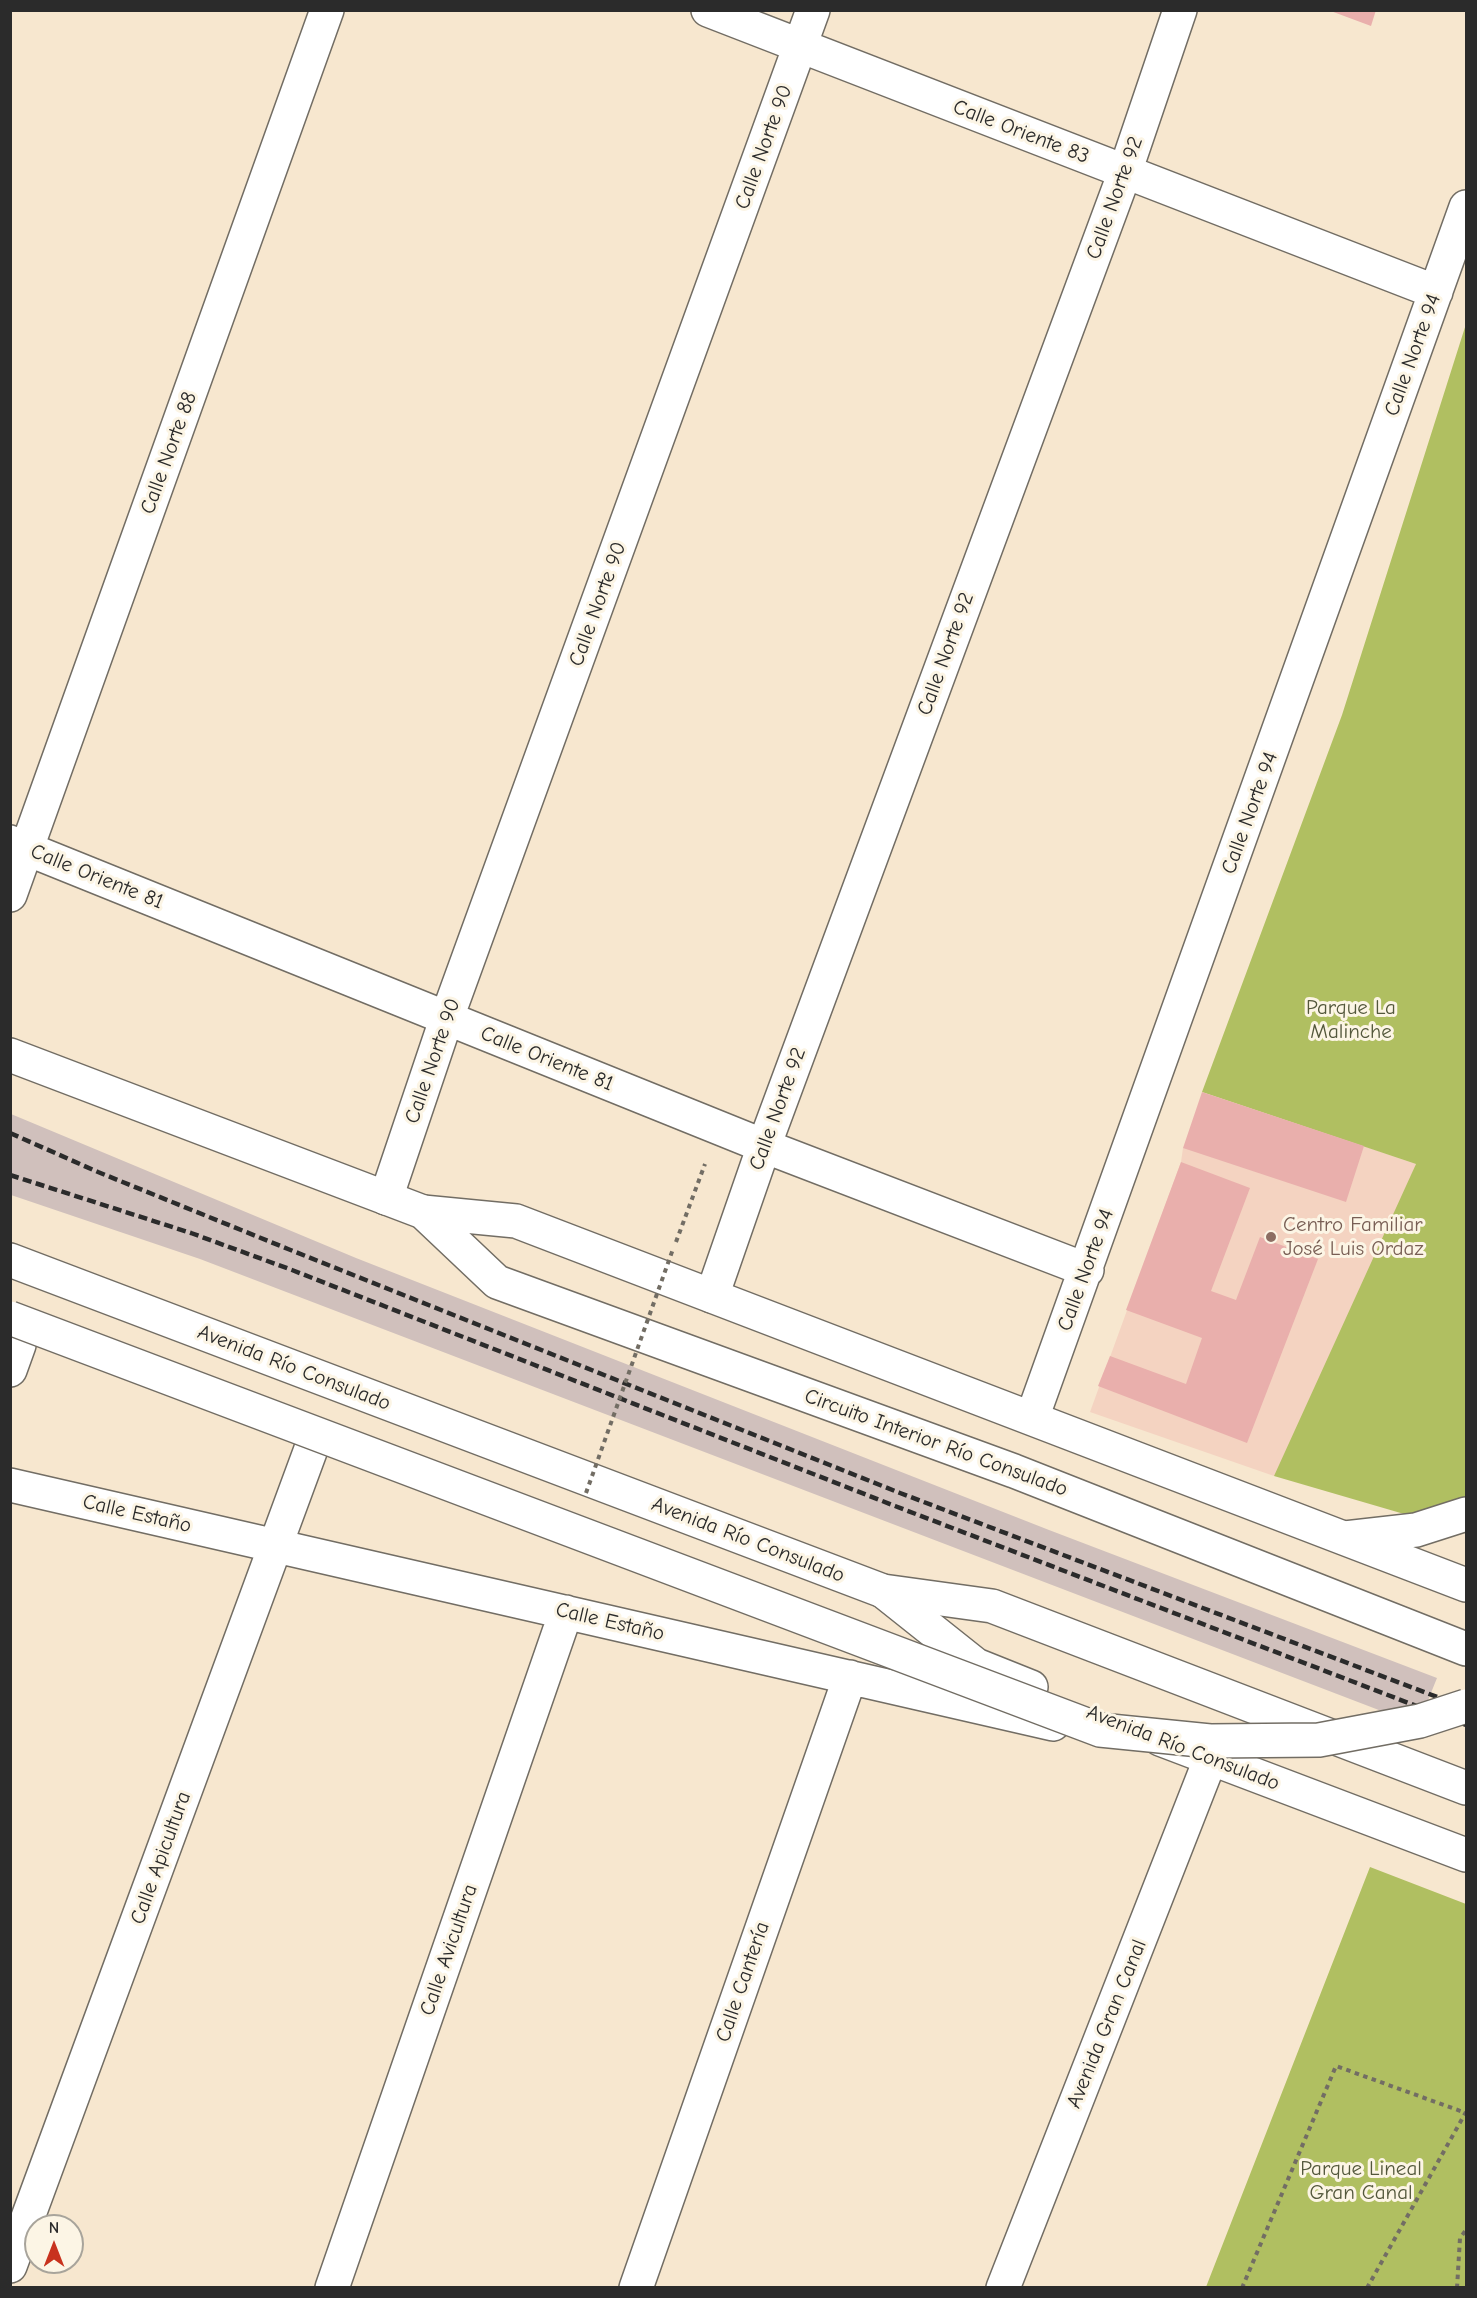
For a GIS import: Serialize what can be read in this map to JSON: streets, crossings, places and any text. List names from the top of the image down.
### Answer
{
  "streets": {
    "main road": [
      "Calle Oriente 83",
      "Calle Norte 90",
      "Calle Norte 92",
      "Calle Norte 94",
      "Calle Norte 88",
      "Calle Oriente 81",
      "Avenida Río Consulado",
      "Circuito Interior Río Consulado",
      "Calle Estaño",
      "Calle Apicultura",
      "Calle Avicultura",
      "Calle Cantería",
      "Avenida Gran Canal"
    ]
  },
  "crossings": [
    ["Calle Oriente 83", "Calle Norte 90"],
    ["Calle Oriente 83", "Calle Norte 92"],
    ["Calle Oriente 83", "Calle Norte 94"],
    ["Calle Norte 90", "Calle Oriente 81"],
    ["Calle Norte 92", "Calle Oriente 81"],
    ["Calle Norte 94", "Calle Oriente 81"],
    ["Calle Norte 88", "Calle Oriente 81"],
    ["Avenida Río Consulado", "Calle Estaño"],
    ["Avenida Río Consulado", "Avenida Gran Canal"],
    ["Calle Estaño", "Calle Apicultura"],
    ["Calle Estaño", "Calle Avicultura"],
    ["Calle Estaño", "Calle Cantería"],
    ["Calle Estaño", "Avenida Gran Canal"]
  ],
  "parks": ["Parque La Malinche", "Parque Lineal Gran Canal"],
  "places": ["Centro Familiar José Luis Ordaz"],
  "north": "top"
}
